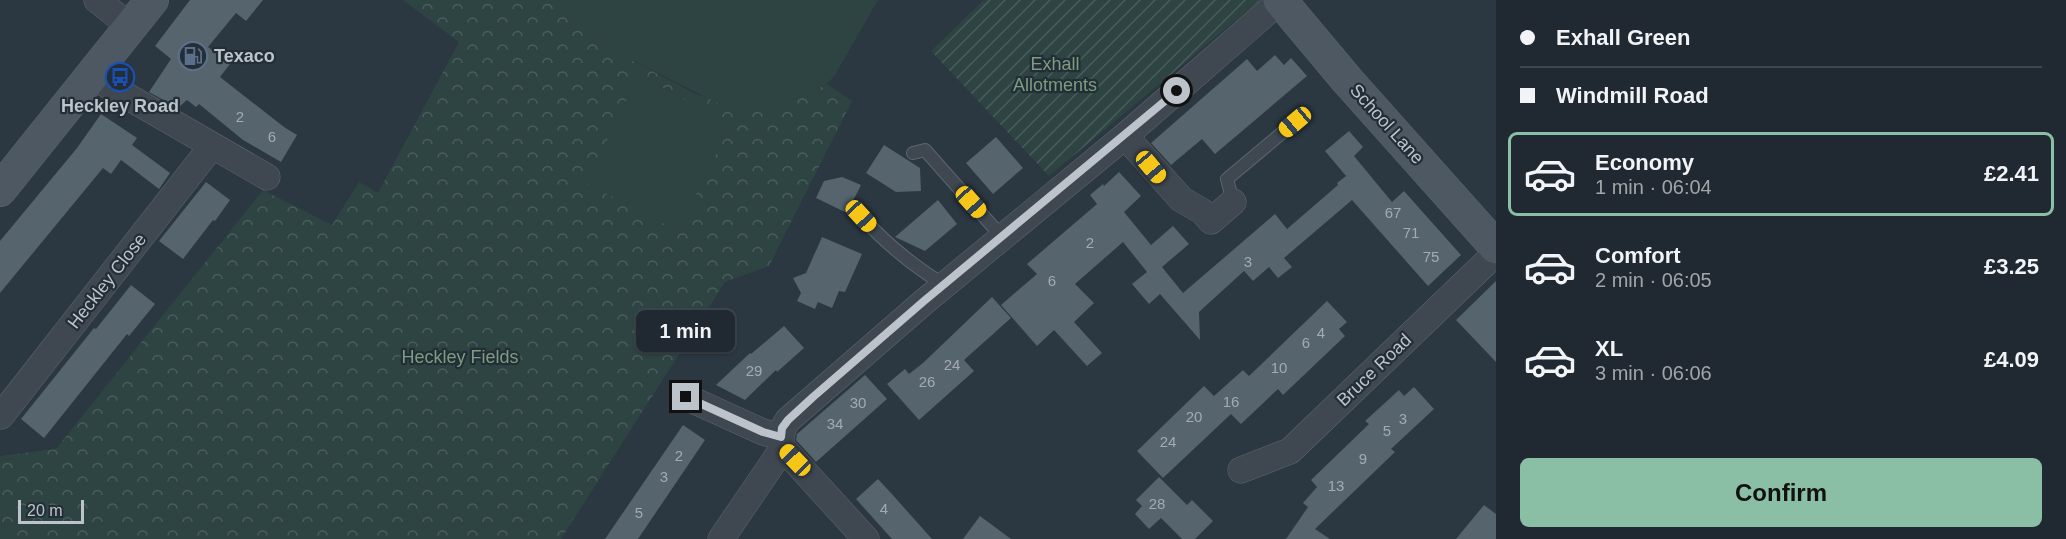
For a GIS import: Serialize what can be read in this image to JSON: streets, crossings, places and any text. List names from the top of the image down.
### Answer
{
  "streets": {
    "street": ["School Lane", "Heckley Close", "Bruce Road"]
  },
  "parks": ["Exhall Allotments", "Heckley Fields"],
  "places": {
    "fuel station": ["Texaco"],
    "bus stop": ["Heckley Road"]
  },
  "house_numbers": [
    "2",
    "6",
    "67",
    "71",
    "2",
    "75",
    "3",
    "6",
    "4",
    "6",
    "24",
    "10",
    "29",
    "26",
    "16",
    "30",
    "20",
    "3",
    "34",
    "5",
    "24",
    "2",
    "9",
    "3",
    "13",
    "28",
    "4",
    "5"
  ],
  "scale_bar": "20 m",
  "page": {
    "banner": ["Exhall Green", "Windmill Road"],
    "list": [
      {
        "name": "Economy",
        "note": "1 min · 06:04",
        "value": "£2.41"
      },
      {
        "name": "Comfort",
        "note": "2 min · 06:05",
        "value": "£3.25"
      },
      {
        "name": "XL",
        "note": "3 min · 06:06",
        "value": "£4.09"
      }
    ],
    "bubble": "1 min",
    "buttons": "Confirm",
    "scale": "20 m"
  }
}
